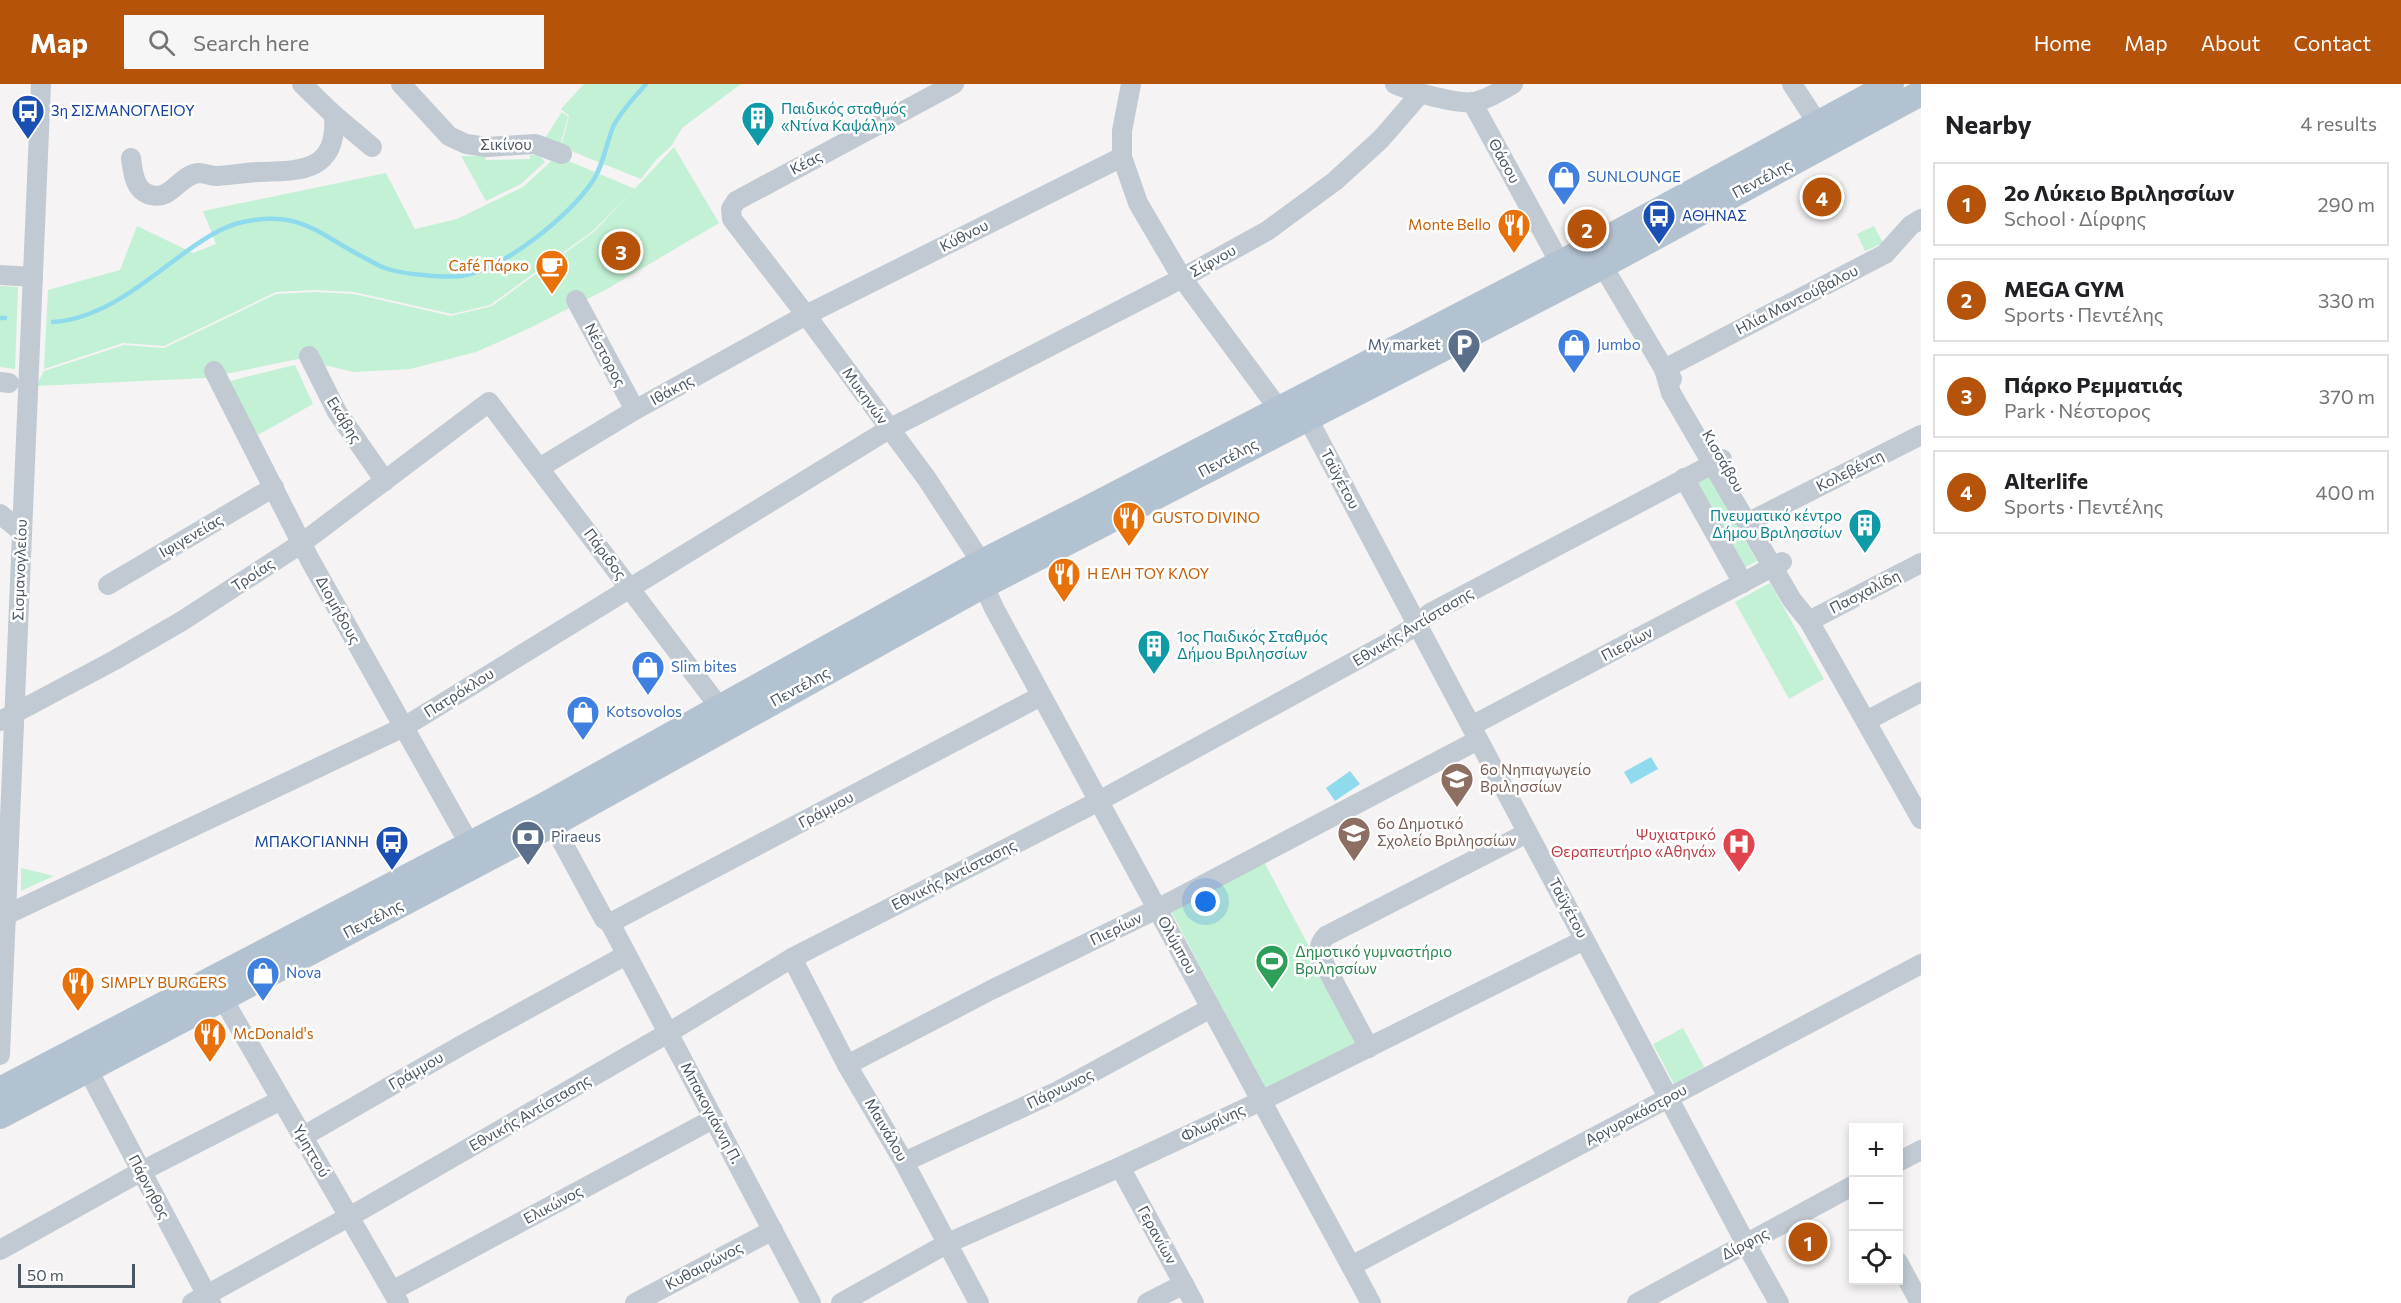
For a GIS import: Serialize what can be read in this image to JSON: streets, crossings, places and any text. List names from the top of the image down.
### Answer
{
  "streets": {
    "main road": ["Πεντέλης"],
    "street": [
      "Σικίνου",
      "Θάσου",
      "Κέας",
      "Κύθνου",
      "Σίφνου",
      "Ηλία Μαντούβαλου",
      "Νέστορος",
      "Ιθάκης",
      "Μυκηνών",
      "Εκάβης",
      "Κισσάβου",
      "Κολεβέντη",
      "Ταϋγέτου",
      "Ιφιγενείας",
      "Πάριδος",
      "Σισμανογλείου",
      "Τροίας",
      "Πασχαλίδη",
      "Διομήδους",
      "Εθνικής Αντίστασης",
      "Πιερίων",
      "Πατρόκλου",
      "Γράμμου",
      "Ολύμπου",
      "Πάρνωνος",
      "Μπακογιάννη Π.",
      "Αργυροκάστρου",
      "Φλωρίνης",
      "Μαινάλου",
      "Υμηττού",
      "Πάρνηθος",
      "Ελικώνος",
      "Γερανίων",
      "Δίρφης",
      "Κυθαιρώνος"
    ]
  },
  "crossings": [
    ["Θάσου", "Πεντέλης"],
    ["Κέας", "Μυκηνών"],
    ["Πεντέλης", "Μυκηνών"],
    ["Πεντέλης", "Κισσάβου"],
    ["Πεντέλης", "Ταϋγέτου"],
    ["Πεντέλης", "Πάριδος"],
    ["Πεντέλης", "Διομήδους"],
    ["Πεντέλης", "Ολύμπου"],
    ["Πεντέλης", "Μπακογιάννη Π."],
    ["Πεντέλης", "Υμηττού"],
    ["Πεντέλης", "Πάρνηθος"],
    ["Κύθνου", "Ιθάκης"],
    ["Κύθνου", "Μυκηνών"],
    ["Σίφνου", "Μυκηνών"],
    ["Σίφνου", "Πατρόκλου"],
    ["Ηλία Μαντούβαλου", "Κισσάβου"],
    ["Νέστορος", "Ιθάκης"],
    ["Ιθάκης", "Μυκηνών"],
    ["Ιθάκης", "Πάριδος"],
    ["Μυκηνών", "Πατρόκλου"],
    ["Μυκηνών", "Ολύμπου"],
    ["Εκάβης", "Τροίας"],
    ["Κισσάβου", "Κολεβέντη"],
    ["Κισσάβου", "Πασχαλίδη"],
    ["Κισσάβου", "Εθνικής Αντίστασης"],
    ["Κισσάβου", "Πιερίων"],
    ["Ταϋγέτου", "Εθνικής Αντίστασης"],
    ["Ταϋγέτου", "Πιερίων"],
    ["Ταϋγέτου", "Αργυροκάστρου"],
    ["Ταϋγέτου", "Φλωρίνης"],
    ["Ταϋγέτου", "Δίρφης"],
    ["Ιφιγενείας", "Διομήδους"],
    ["Πάριδος", "Τροίας"],
    ["Πάριδος", "Πατρόκλου"],
    ["Σισμανογλείου", "Τροίας"],
    ["Σισμανογλείου", "Πατρόκλου"],
    ["Τροίας", "Διομήδους"],
    ["Διομήδους", "Πατρόκλου"],
    ["Εθνικής Αντίστασης", "Ολύμπου"],
    ["Εθνικής Αντίστασης", "Μπακογιάννη Π."],
    ["Εθνικής Αντίστασης", "Μαινάλου"],
    ["Εθνικής Αντίστασης", "Υμηττού"],
    ["Εθνικής Αντίστασης", "Πάρνηθος"],
    ["Πιερίων", "Ολύμπου"],
    ["Πιερίων", "Μαινάλου"],
    ["Γράμμου", "Ολύμπου"],
    ["Γράμμου", "Μπακογιάννη Π."],
    ["Γράμμου", "Υμηττού"],
    ["Ολύμπου", "Πάρνωνος"],
    ["Ολύμπου", "Αργυροκάστρου"],
    ["Ολύμπου", "Φλωρίνης"],
    ["Πάρνωνος", "Μαινάλου"],
    ["Μπακογιάννη Π.", "Ελικώνος"],
    ["Μπακογιάννη Π.", "Κυθαιρώνος"],
    ["Φλωρίνης", "Μαινάλου"],
    ["Φλωρίνης", "Γερανίων"],
    ["Υμηττού", "Ελικώνος"]
  ],
  "places": {
    "bus stop": ["3η ΣΙΣΜΑΝΟΓΛΕΙΟΥ", "ΑΘΗΝΑΣ", "ΜΠΑΚΟΓΙΑΝΝΗ"],
    "building": ["Παιδικός σταθμός «Ντίνα Καψάλη»", "Πνευματικό κέντρο Δήμου Βριλησσίων", "1ος Παιδικός Σταθμός Δήμου Βριλησσίων"],
    "shop": [
      "SUNLOUNGE",
      "Jumbo",
      "Slim bites",
      "Kotsovolos",
      "Nova"
    ],
    "restaurant": [
      "Monte Bello",
      "GUSTO DIVINO",
      "Η ΕΛΗ ΤΟΥ ΚΛΟΥ",
      "SIMPLY BURGERS",
      "McDonald's"
    ],
    "cafe": ["Café Πάρκο"],
    "parking": ["My market"],
    "school or university": ["6ο Νηπιαγωγείο Βριλησσίων", "6ο Δημοτικό Σχολείο Βριλησσίων"],
    "bank": ["Piraeus"],
    "hospital": ["Ψυχιατρικό Θεραπευτήριο «Αθηνά»"],
    "sports": ["Δημοτικό γυμναστήριο Βριλησσίων"]
  },
  "scale_bar": "50 m",
  "page": {
    "header": "Map",
    "search": "Search here",
    "nav": [
      "Home",
      "Map",
      "About",
      "Contact"
    ],
    "heading": ["Nearby", "4 results"],
    "list": [
      {
        "mark": "1",
        "name": "2ο Λύκειο Βριλησσίων",
        "note": "School · Δίρφης",
        "value": "290 m"
      },
      {
        "mark": "2",
        "name": "ΜEGA GYM",
        "note": "Sports · Πεντέλης",
        "value": "330 m"
      },
      {
        "mark": "3",
        "name": "Πάρκο Ρεμματιάς",
        "note": "Park · Νέστορος",
        "value": "370 m"
      },
      {
        "mark": "4",
        "name": "Alterlife",
        "note": "Sports · Πεντέλης",
        "value": "400 m"
      }
    ],
    "pins": [
      "4",
      "2",
      "3",
      "1"
    ],
    "map_buttons": ["+", "−"],
    "scale": "50 m"
  }
}
